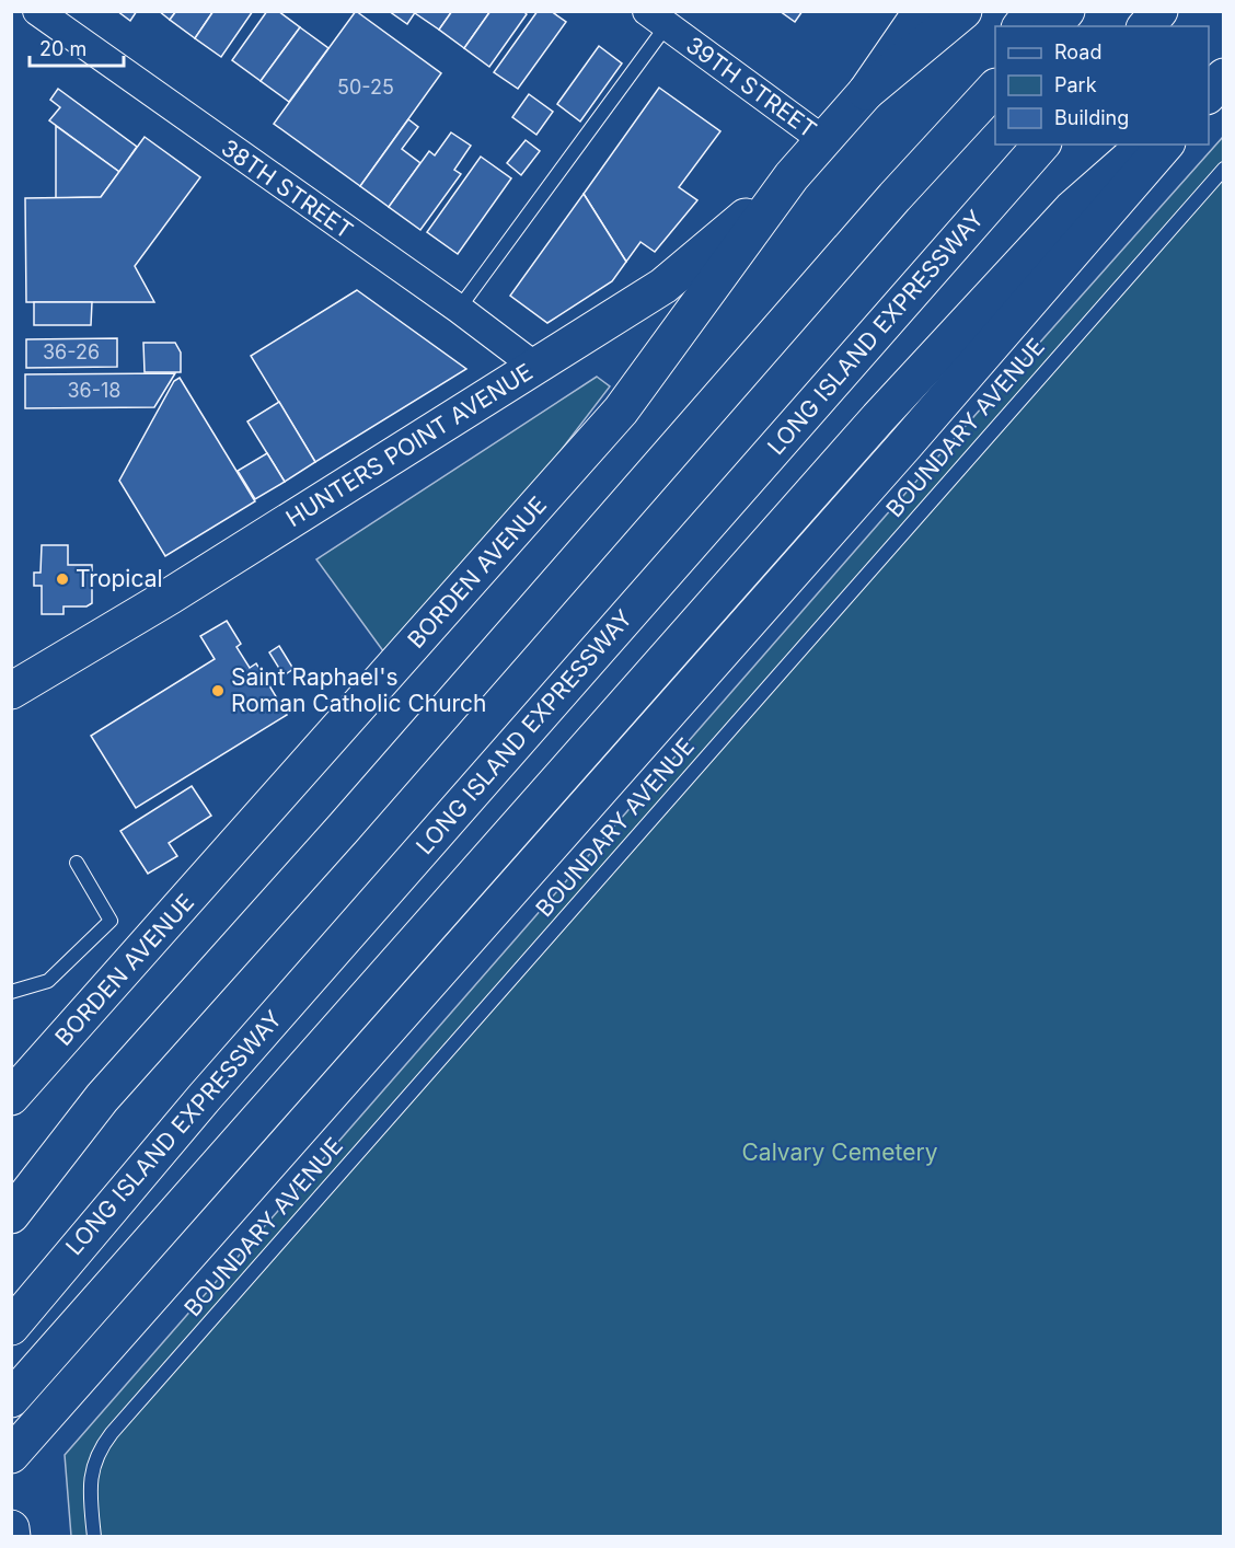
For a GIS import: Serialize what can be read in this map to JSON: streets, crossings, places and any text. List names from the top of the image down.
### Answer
{
  "streets": {
    "main road": ["LONG ISLAND EXPRESSWAY", "HUNTERS POINT AVENUE", "BORDEN AVENUE"],
    "street": ["39TH STREET", "38TH STREET"],
    "lane": ["BOUNDARY AVENUE"]
  },
  "crossings": [
    ["38TH STREET", "HUNTERS POINT AVENUE"],
    ["HUNTERS POINT AVENUE", "BORDEN AVENUE"]
  ],
  "parks": ["Calvary Cemetery"],
  "places": ["Tropical", "Saint Raphael's Roman Catholic Church"],
  "house_numbers": ["50-25", "36-26", "36-18"],
  "legend": ["Road", "Park", "Building"],
  "scale_bar": "20 m"
}
